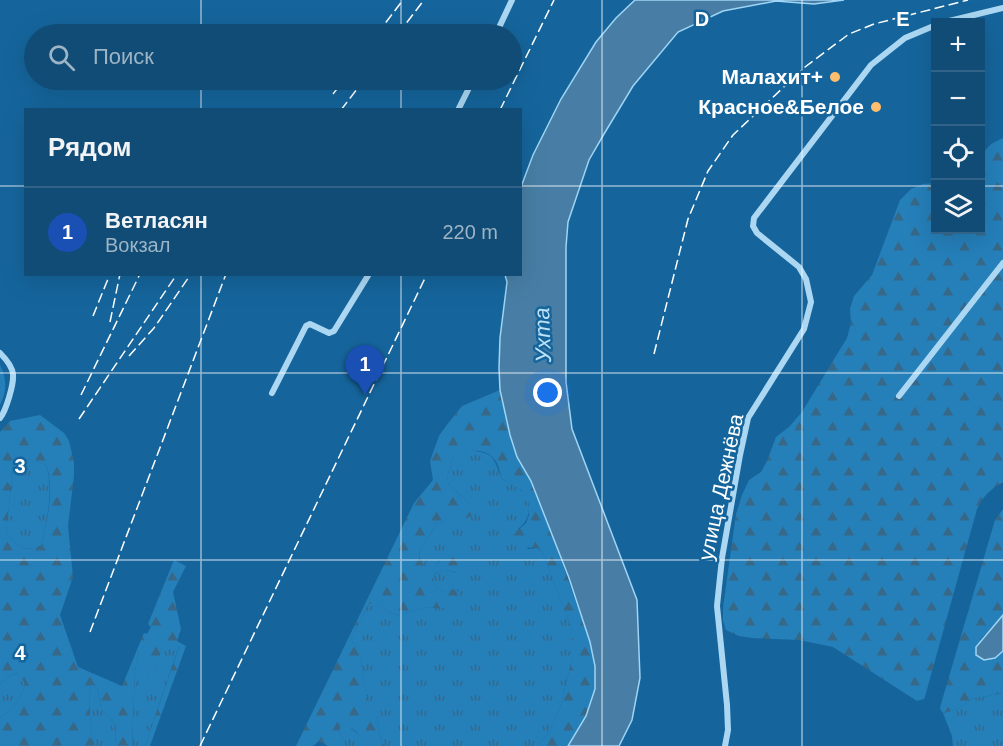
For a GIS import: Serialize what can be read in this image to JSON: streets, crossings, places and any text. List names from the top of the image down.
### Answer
{
  "streets": {
    "street": ["улица Дежнёва"]
  },
  "water": ["Ухта"],
  "places": ["Малахит+", "Красное&Белое"],
  "page": {
    "map_buttons": ["+", "−"],
    "search": "Поиск",
    "heading": "Рядом",
    "list": [
      {
        "mark": "1",
        "name": "Ветласян",
        "note": "Вокзал",
        "value": "220 m"
      }
    ],
    "pins": "1"
  },
  "grid": {
    "columns": ["D", "E"],
    "rows": ["3", "4"]
  }
}
